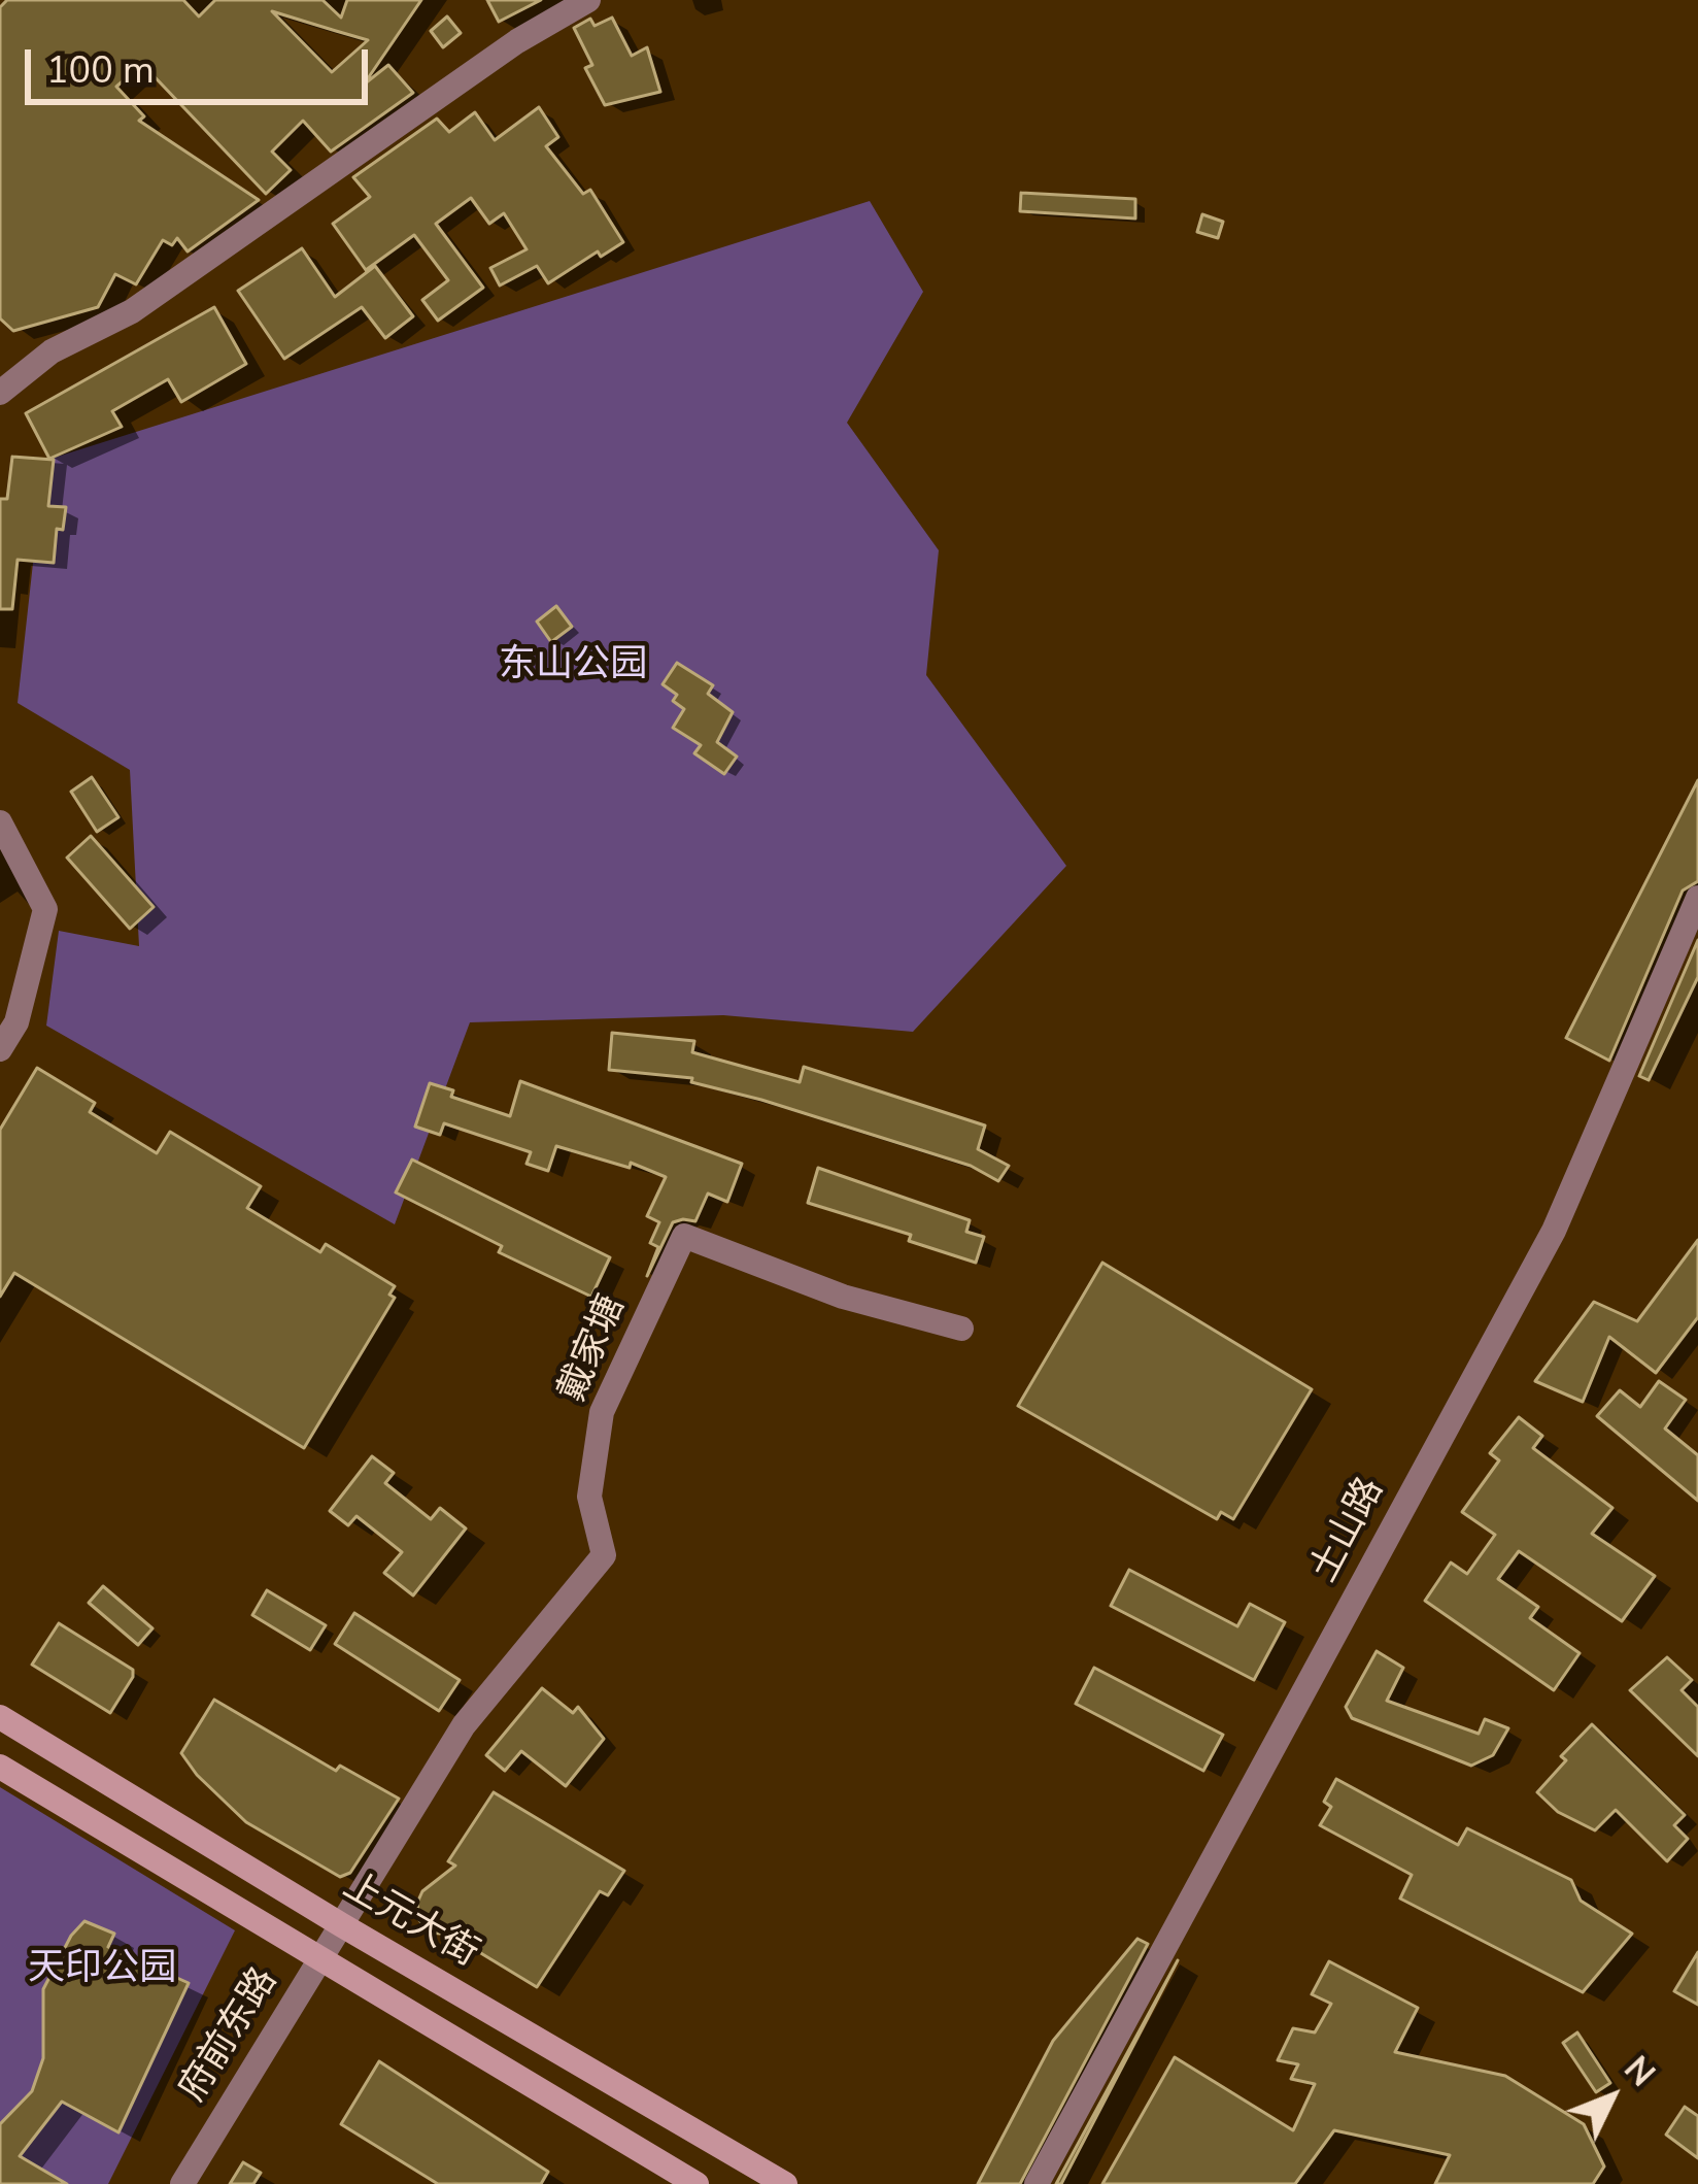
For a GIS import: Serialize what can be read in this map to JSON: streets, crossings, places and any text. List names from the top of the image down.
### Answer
{
  "streets": {
    "main road": ["上元大街"],
    "street": ["戴家塘", "土山路", "府前东路"]
  },
  "crossings": [
    ["戴家塘", "上元大街"],
    ["戴家塘", "府前东路"],
    ["上元大街", "府前东路"]
  ],
  "parks": ["东山公园", "天印公园"],
  "scale_bar": "100 m",
  "north": "top right"
}
